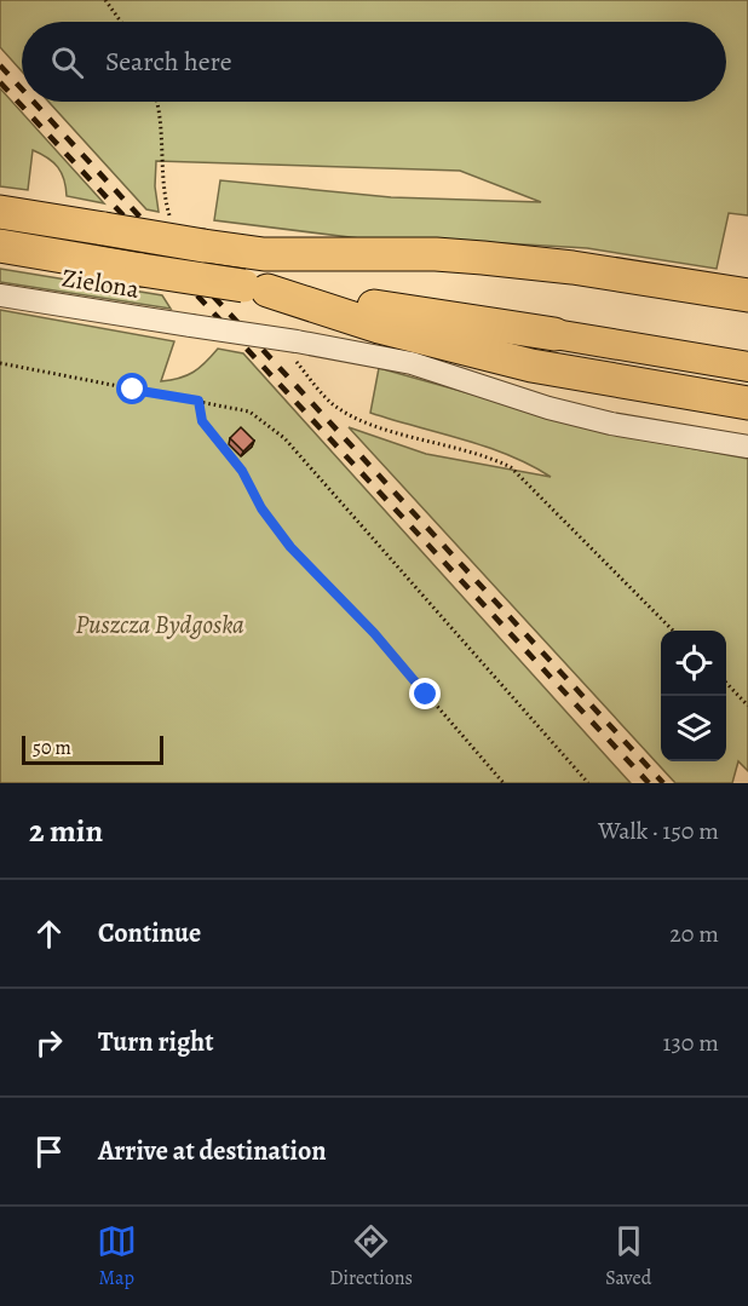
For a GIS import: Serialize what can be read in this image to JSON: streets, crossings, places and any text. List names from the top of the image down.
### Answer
{
  "streets": {
    "street": ["Zielona"]
  },
  "parks": ["Puszcza Bydgoska"],
  "scale_bar": "50 m",
  "page": {
    "search": "Search here",
    "scale": "50 m",
    "heading": ["2 min", "Walk · 150 m"],
    "list": [
      ["Continue", "20 m"],
      ["Turn right", "130 m"],
      "Arrive at destination"
    ],
    "nav": ["Map", "Directions", "Saved"]
  }
}
